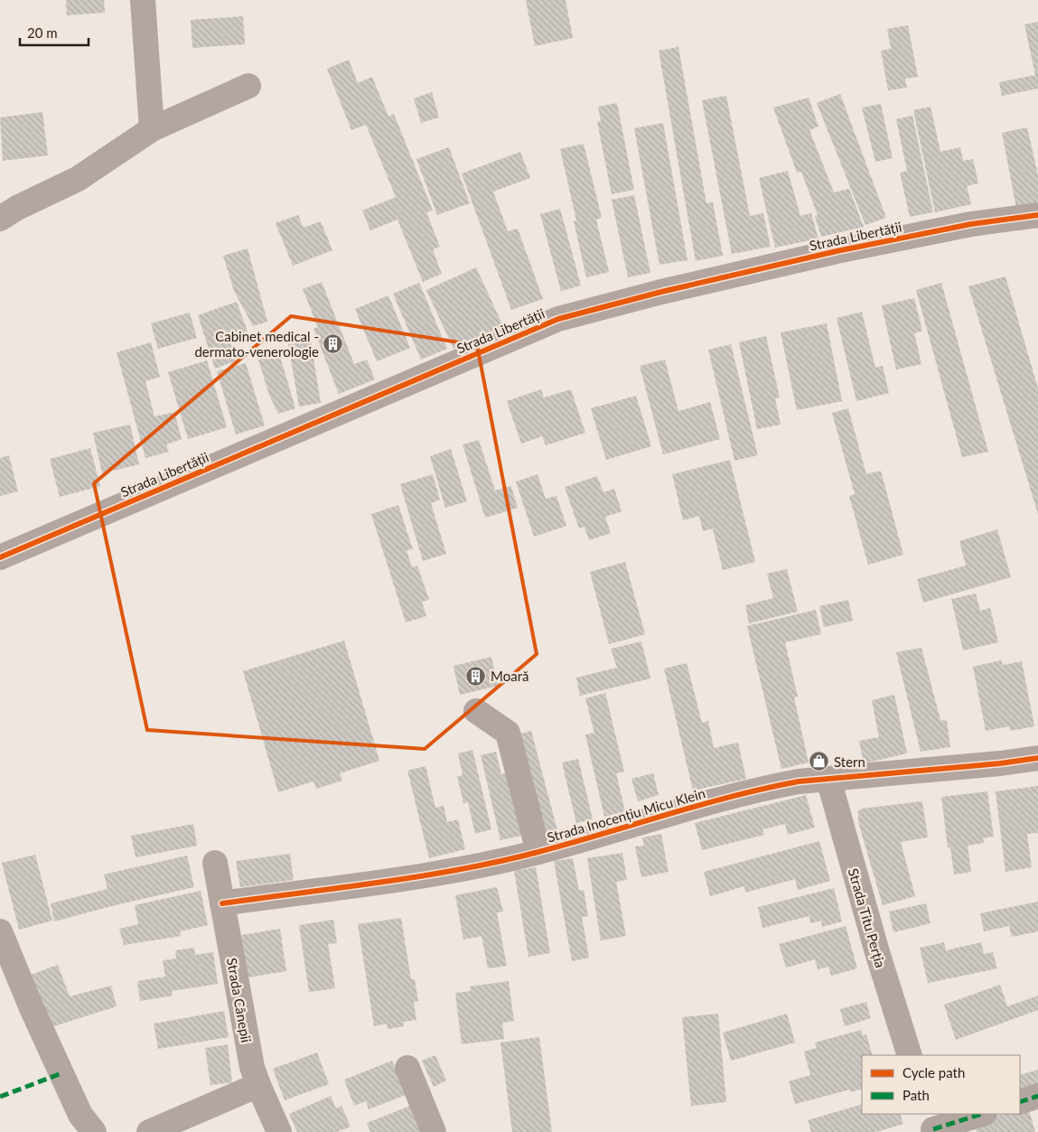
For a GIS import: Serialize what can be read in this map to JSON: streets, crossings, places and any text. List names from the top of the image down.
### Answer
{
  "streets": {
    "street": [
      "Strada Libertății",
      "Strada Inocențiu Micu Klein",
      "Strada Titu Perția",
      "Strada Cânepii"
    ]
  },
  "crossings": [
    ["Strada Inocențiu Micu Klein", "Strada Titu Perția"],
    ["Strada Inocențiu Micu Klein", "Strada Cânepii"]
  ],
  "places": {
    "building": ["Cabinet medical - dermato-venerologie", "Moară"],
    "shop": ["Stern"]
  },
  "legend": ["Cycle path", "Path"],
  "scale_bar": "20 m"
}
